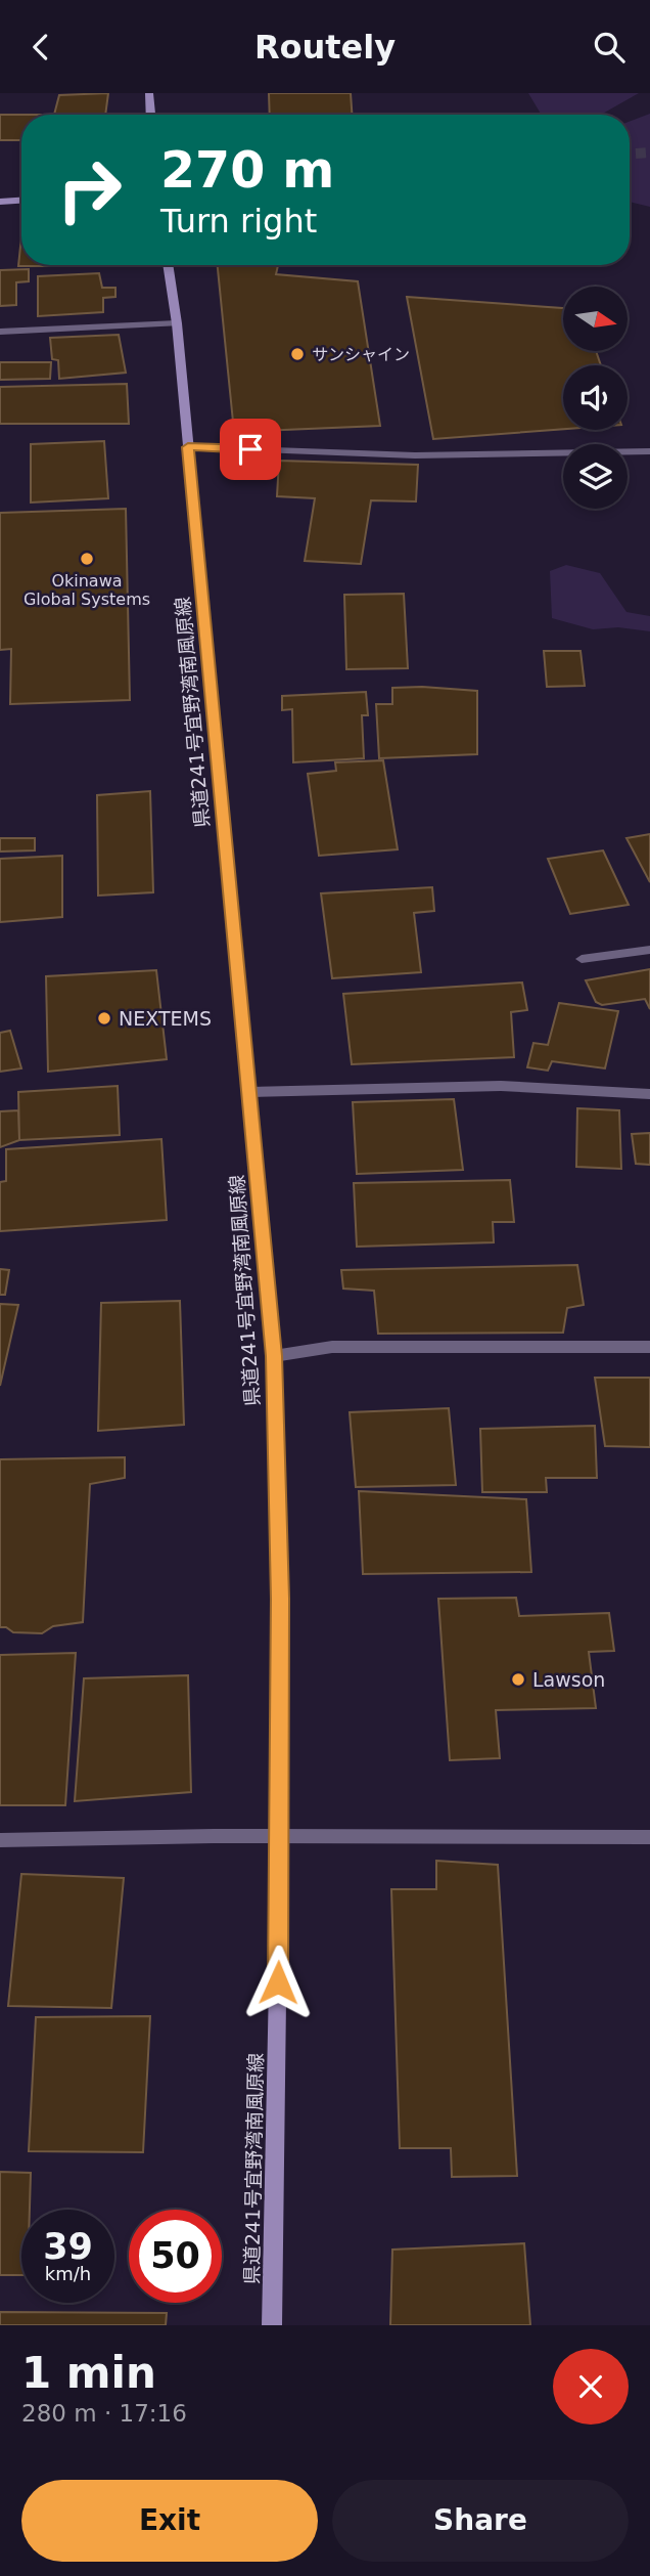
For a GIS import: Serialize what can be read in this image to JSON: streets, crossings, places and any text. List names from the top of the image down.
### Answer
{
  "streets": {
    "main road": ["県道241号宜野湾南風原線"]
  },
  "places": [
    "サンシャイン",
    "Okinawa Global Systems",
    "NEXTEMS",
    "Lawson"
  ],
  "north": "right",
  "page": {
    "header": "Routely",
    "turn": ["270 m", "Turn right"],
    "speed": "39 km/h",
    "limit": "50",
    "heading": ["1 min", "280 m · 17:16"],
    "buttons": ["Exit", "Share"]
  }
}
